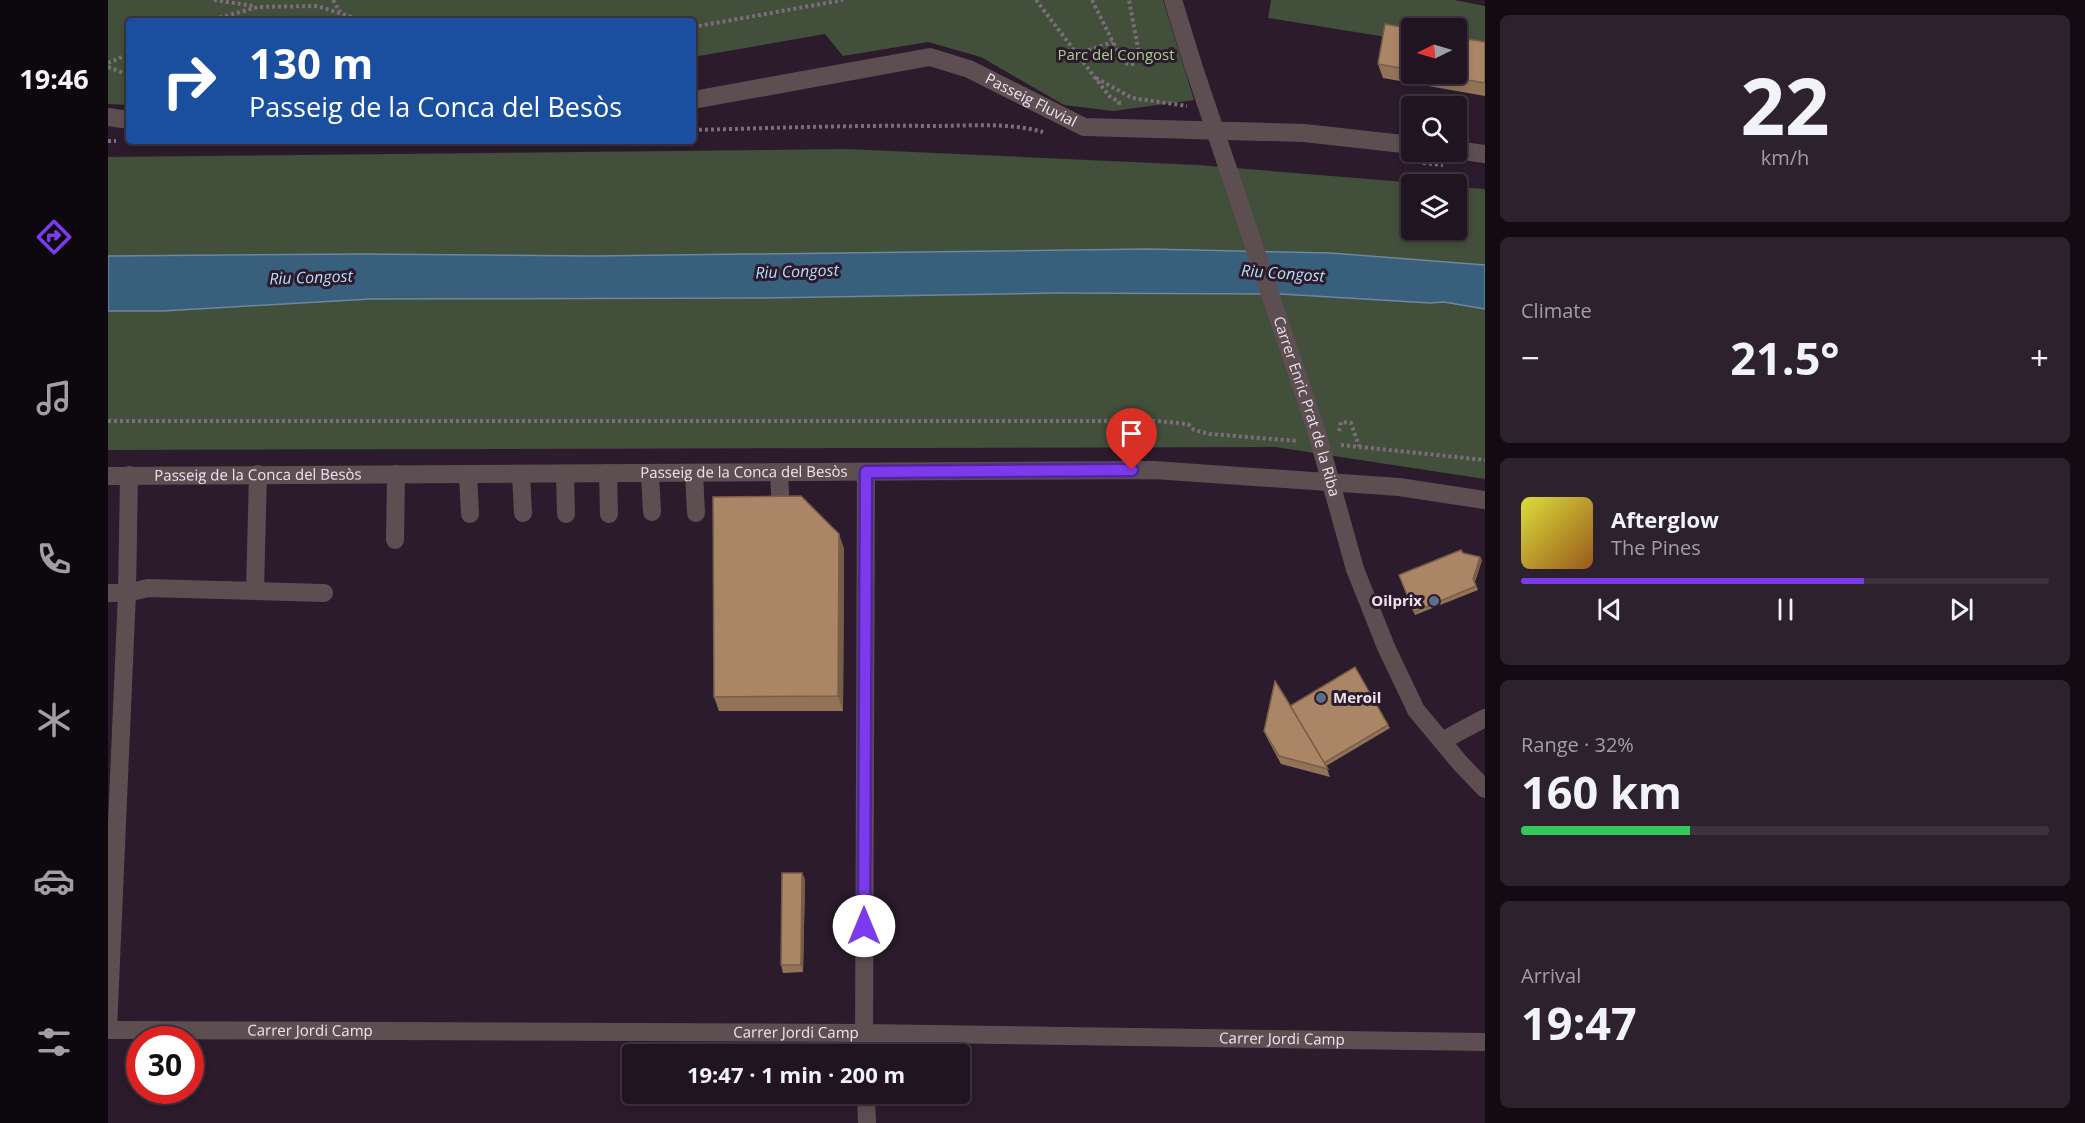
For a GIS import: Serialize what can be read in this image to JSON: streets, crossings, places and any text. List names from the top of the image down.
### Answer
{
  "streets": {
    "street": [
      "Passeig Fluvial",
      "Carrer Enric Prat de la Riba",
      "Passeig de la Conca del Besòs",
      "Carrer Jordi Camp"
    ]
  },
  "water": ["Riu Congost"],
  "parks": ["Parc del Congost"],
  "places": ["Oilprix", "Meroil"],
  "north": "left",
  "page": {
    "tabs": "19:46",
    "tile": [
      ["22", "km/h"],
      "Climate",
      ["Range · 32%", "160 km"],
      ["Arrival", "19:47"]
    ],
    "turn": ["130 m", "Passeig de la Conca del Besòs"],
    "heat": ["−", "21.5°", "+"],
    "song": ["Afterglow", "The Pines"],
    "limit": "30",
    "trip": "19:47 · 1 min · 200 m"
  }
}
